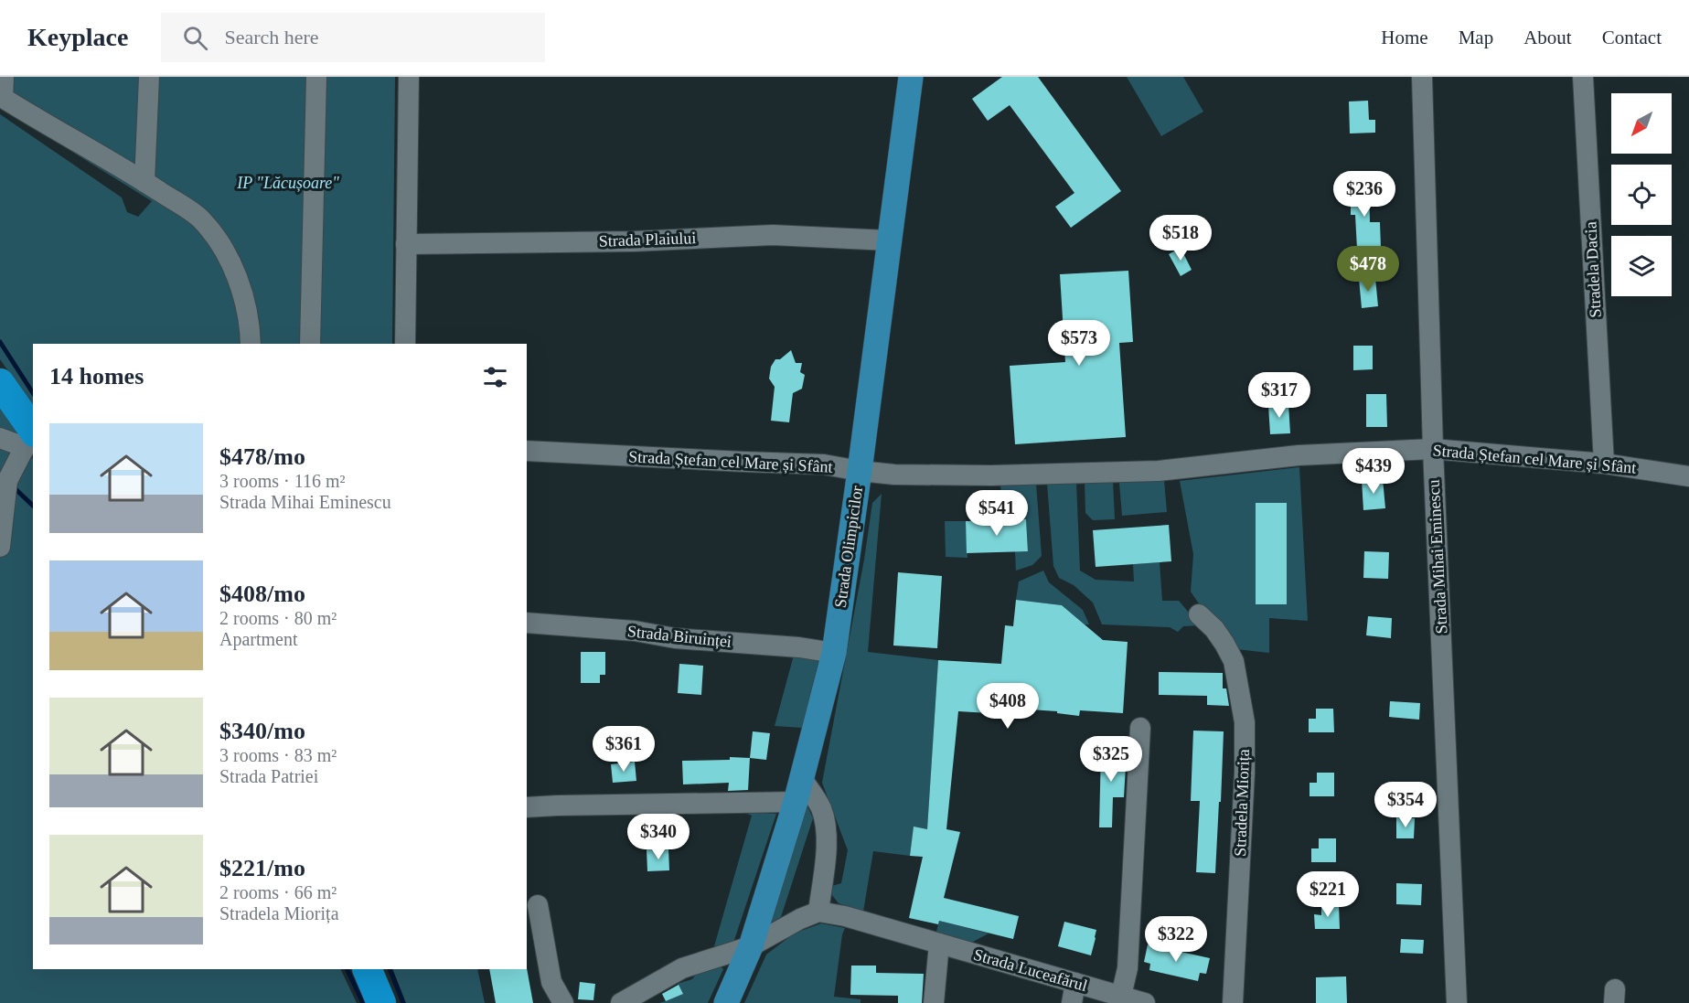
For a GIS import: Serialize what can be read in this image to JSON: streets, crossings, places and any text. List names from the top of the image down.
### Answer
{
  "streets": {
    "main road": ["Strada Olimpicilor"],
    "street": [
      "Strada Plaiului",
      "Stradela Dacia",
      "Strada Ștefan cel Mare și Sfânt",
      "Strada Mihai Eminescu",
      "Strada Biruinței",
      "Stradela Miorița",
      "Strada Luceafărul"
    ]
  },
  "crossings": [
    ["Strada Plaiului", "Strada Olimpicilor"],
    ["Stradela Dacia", "Strada Ștefan cel Mare și Sfânt"],
    ["Strada Ștefan cel Mare și Sfânt", "Strada Olimpicilor"],
    ["Strada Ștefan cel Mare și Sfânt", "Strada Mihai Eminescu"],
    ["Strada Olimpicilor", "Strada Biruinței"]
  ],
  "parks": ["IP \"Lăcușoare\""],
  "north": "bottom left",
  "page": {
    "header": "Keyplace",
    "search": "Search here",
    "nav": [
      "Home",
      "Map",
      "About",
      "Contact"
    ],
    "price": [
      "$236",
      "$518",
      "$478",
      "$573",
      "$317",
      "$439",
      "$541",
      "$408",
      "$361",
      "$325",
      "$354",
      "$340",
      "$221",
      "$322"
    ],
    "heading": "14 homes",
    "list": [
      {
        "name": "$478/mo",
        "note": "3 rooms · 116 m² · Strada Mihai Eminescu"
      },
      {
        "name": "$408/mo",
        "note": "2 rooms · 80 m² · Apartment"
      },
      {
        "name": "$340/mo",
        "note": "3 rooms · 83 m² · Strada Patriei"
      },
      {
        "name": "$221/mo",
        "note": "2 rooms · 66 m² · Stradela Miorița"
      }
    ]
  }
}
